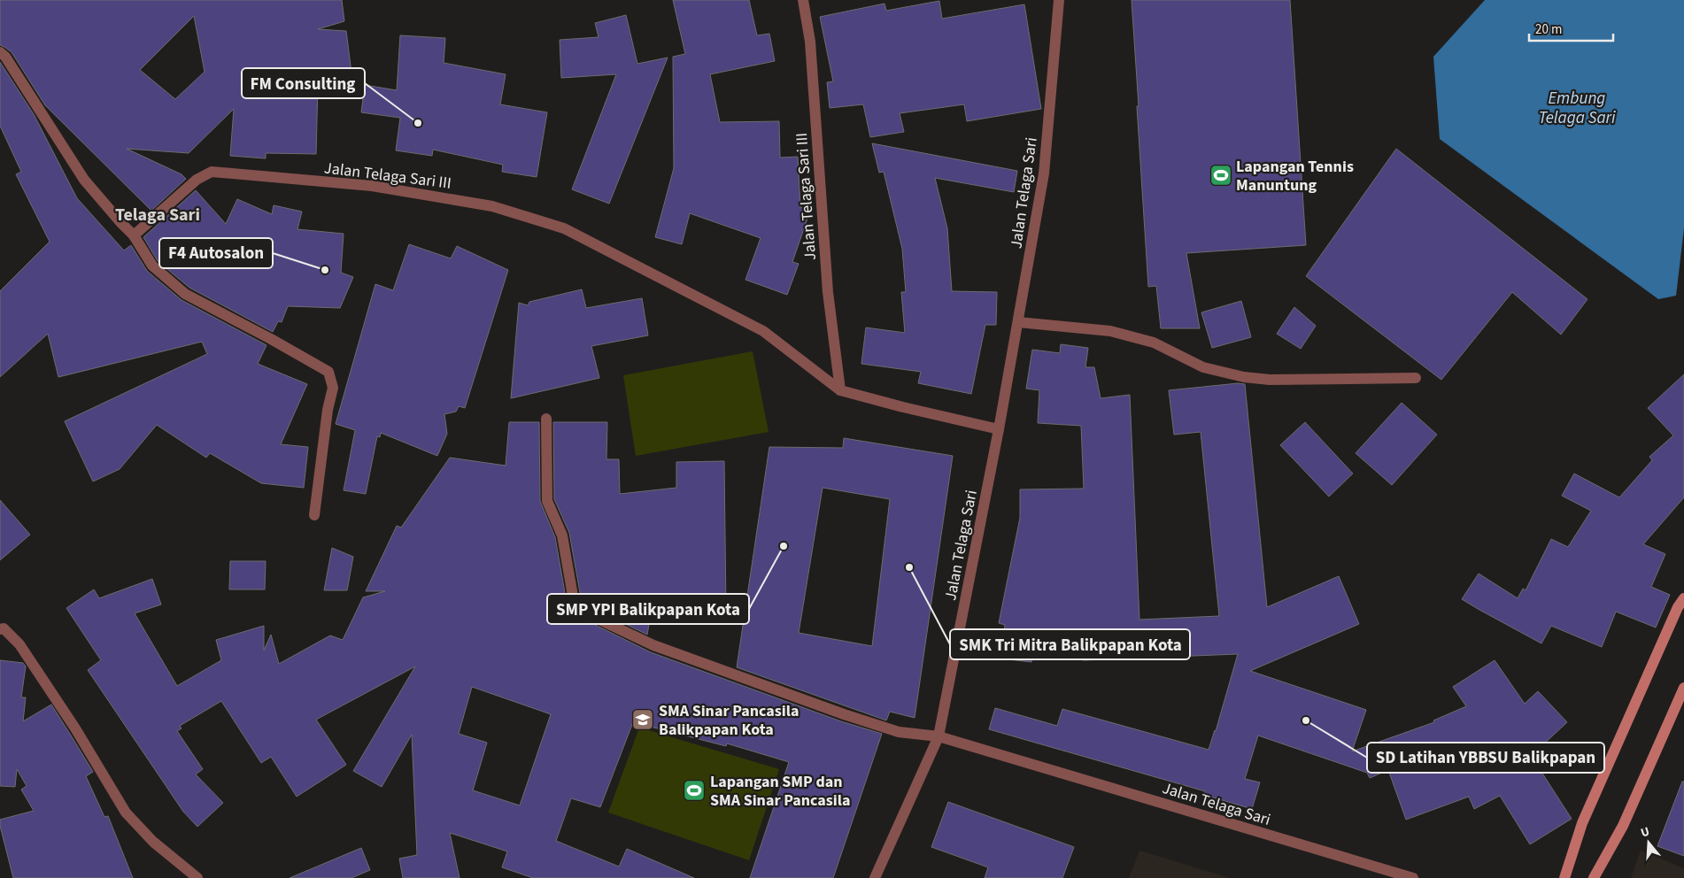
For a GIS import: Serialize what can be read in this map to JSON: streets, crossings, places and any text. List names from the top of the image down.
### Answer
{
  "streets": {
    "street": ["Jalan Telaga Sari III", "Jalan Telaga Sari"]
  },
  "crossings": [
    ["Jalan Telaga Sari III", "Jalan Telaga Sari"]
  ],
  "districts": ["Telaga Sari"],
  "water": ["Embung Telaga Sari"],
  "places": {
    "other": [
      "FM Consulting",
      "F4 Autosalon",
      "SMP YPI Balikpapan Kota",
      "SMK Tri Mitra Balikpapan Kota",
      "SD Latihan YBBSU Balikpapan"
    ],
    "sports": ["Lapangan Tennis Manuntung", "Lapangan SMP dan SMA Sinar Pancasila"],
    "school or university": ["SMA Sinar Pancasila Balikpapan Kota"]
  },
  "scale_bar": "20 m",
  "north": "top"
}
